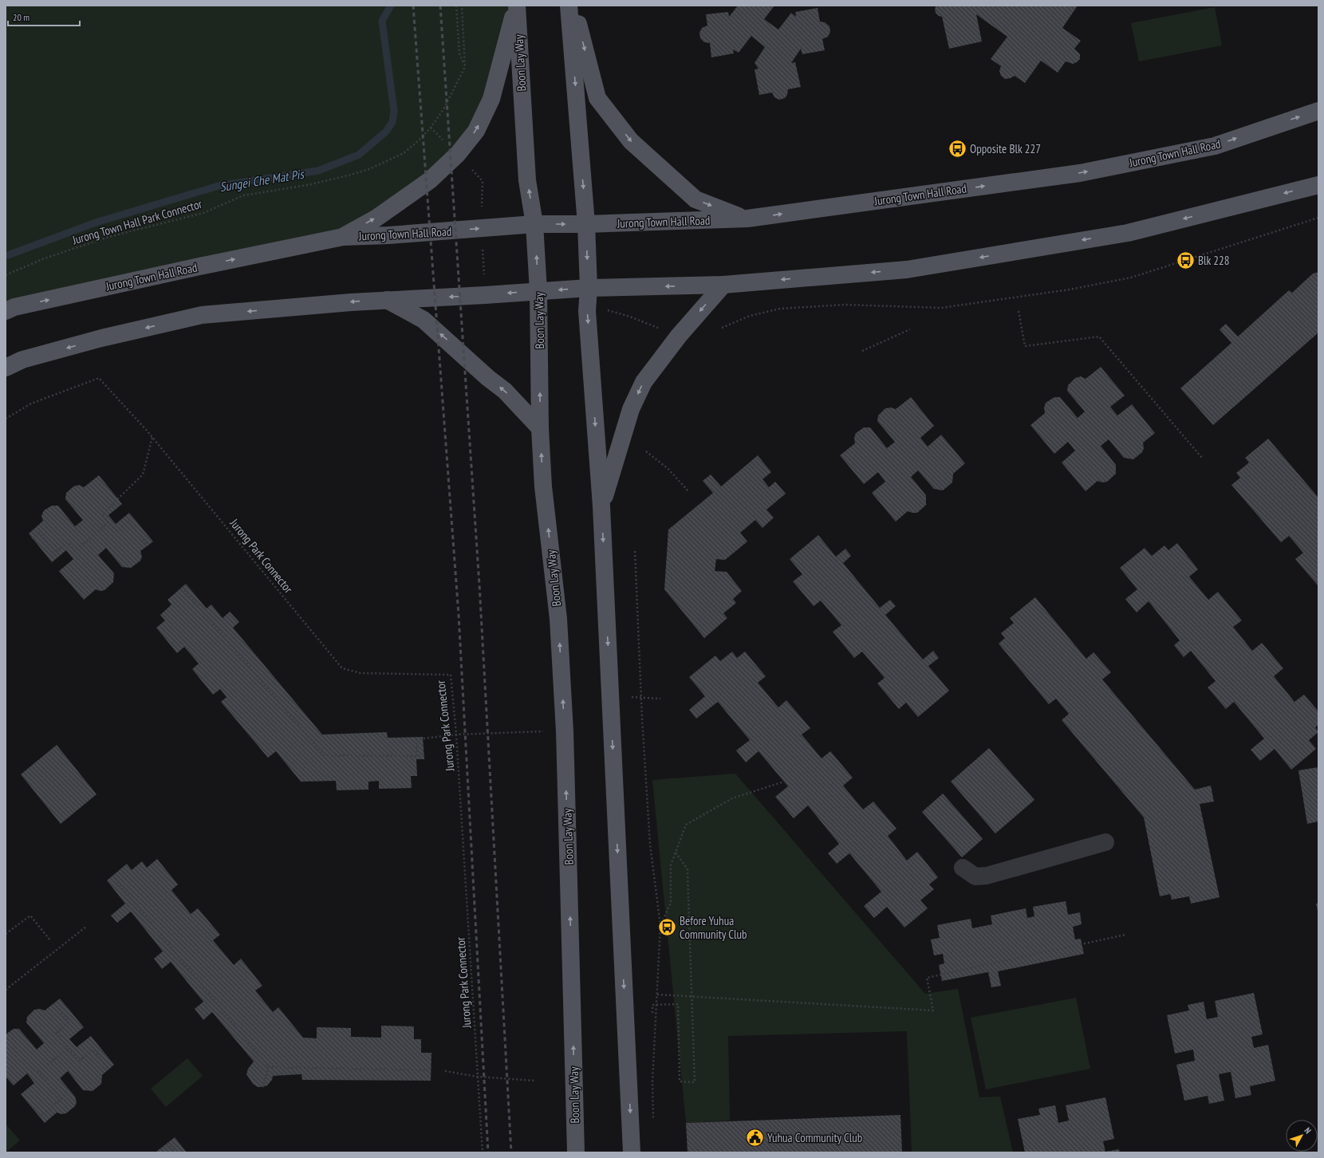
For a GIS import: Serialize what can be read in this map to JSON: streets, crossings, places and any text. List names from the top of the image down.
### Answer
{
  "streets": {
    "main road": ["Boon Lay Way", "Jurong Town Hall Road"],
    "path": ["Jurong Town Hall Park Connector", "Jurong Park Connector"]
  },
  "crossings": [
    ["Boon Lay Way", "Jurong Town Hall Road"]
  ],
  "water": ["Sungei Che Mat Pis"],
  "places": {
    "bus stop": ["Opposite Blk 227", "Blk 228", "Before Yuhua Community Club"],
    "public building": ["Yuhua Community Club"]
  },
  "scale_bar": "20 m",
  "north": "top right"
}
